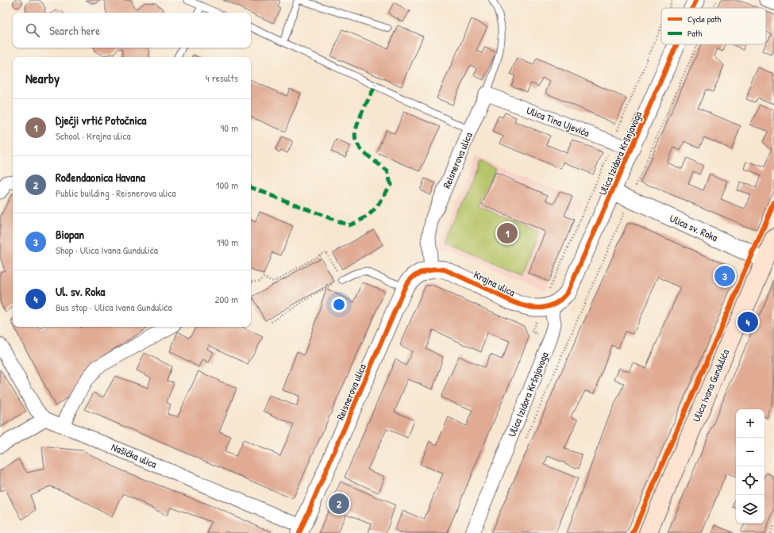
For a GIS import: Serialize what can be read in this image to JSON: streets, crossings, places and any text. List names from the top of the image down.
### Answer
{
  "streets": {
    "main road": ["Ulica Ivana Gundulića"],
    "street": [
      "Ulica Tina Ujevića",
      "Ulica Izidora Kršnjavoga",
      "Reisnerova ulica",
      "Ulica sv. Roka",
      "Krajna ulica",
      "Našička ulica"
    ]
  },
  "crossings": [
    ["Ulica Tina Ujevića", "Ulica Izidora Kršnjavoga"],
    ["Ulica Tina Ujevića", "Reisnerova ulica"],
    ["Ulica Izidora Kršnjavoga", "Ulica sv. Roka"],
    ["Ulica Izidora Kršnjavoga", "Krajna ulica"],
    ["Reisnerova ulica", "Krajna ulica"],
    ["Reisnerova ulica", "Našička ulica"],
    ["Ulica sv. Roka", "Ulica Ivana Gundulića"]
  ],
  "legend": ["Cycle path", "Path"],
  "page": {
    "search": "Search here",
    "heading": ["Nearby", "4 results"],
    "list": [
      {
        "mark": "1",
        "name": "Dječji vrtić Potočnica",
        "note": "School · Krajna ulica",
        "value": "90 m"
      },
      {
        "mark": "2",
        "name": "Rođendaonica Havana",
        "note": "Public building · Reisnerova ulica",
        "value": "100 m"
      },
      {
        "mark": "3",
        "name": "Biopan",
        "note": "Shop · Ulica Ivana Gundulića",
        "value": "190 m"
      },
      {
        "mark": "4",
        "name": "Ul. sv. Roka",
        "note": "Bus stop · Ulica Ivana Gundulića",
        "value": "200 m"
      }
    ],
    "pins": [
      "1",
      "3",
      "4",
      "2"
    ],
    "map_buttons": ["+", "−"]
  }
}
